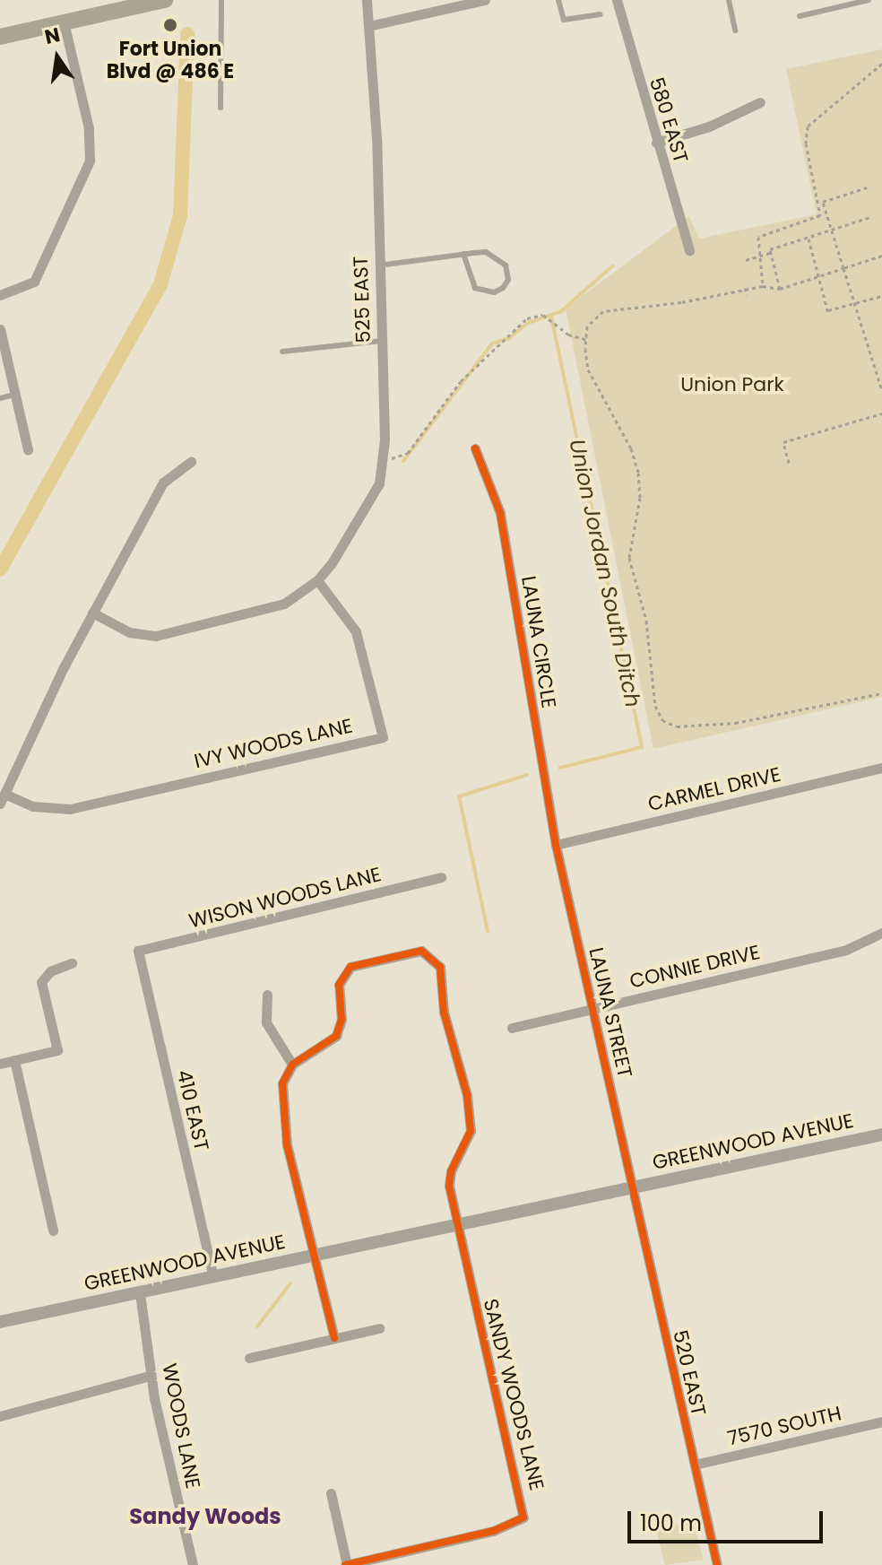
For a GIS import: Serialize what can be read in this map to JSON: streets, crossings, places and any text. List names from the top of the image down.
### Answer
{
  "streets": {
    "street": [
      "580 EAST",
      "525 EAST",
      "LAUNA CIRCLE",
      "IVY WOODS LANE",
      "CARMEL DRIVE",
      "WISON WOODS LANE",
      "CONNIE DRIVE",
      "LAUNA STREET",
      "410 EAST",
      "GREENWOOD AVENUE",
      "520 EAST",
      "SANDY WOODS LANE",
      "WOODS LANE",
      "7570 SOUTH"
    ]
  },
  "crossings": [
    ["525 EAST", "IVY WOODS LANE"],
    ["LAUNA CIRCLE", "CARMEL DRIVE"],
    ["LAUNA CIRCLE", "LAUNA STREET"],
    ["CARMEL DRIVE", "LAUNA STREET"],
    ["WISON WOODS LANE", "410 EAST"],
    ["CONNIE DRIVE", "LAUNA STREET"],
    ["LAUNA STREET", "GREENWOOD AVENUE"],
    ["LAUNA STREET", "520 EAST"],
    ["410 EAST", "GREENWOOD AVENUE"],
    ["GREENWOOD AVENUE", "520 EAST"],
    ["GREENWOOD AVENUE", "SANDY WOODS LANE"],
    ["GREENWOOD AVENUE", "WOODS LANE"],
    ["520 EAST", "7570 SOUTH"]
  ],
  "districts": ["Sandy Woods"],
  "water": ["Union Jordan South Ditch"],
  "parks": ["Union Park"],
  "places": ["Fort Union Blvd @ 486 E"],
  "scale_bar": "100 m",
  "north": "top"
}
